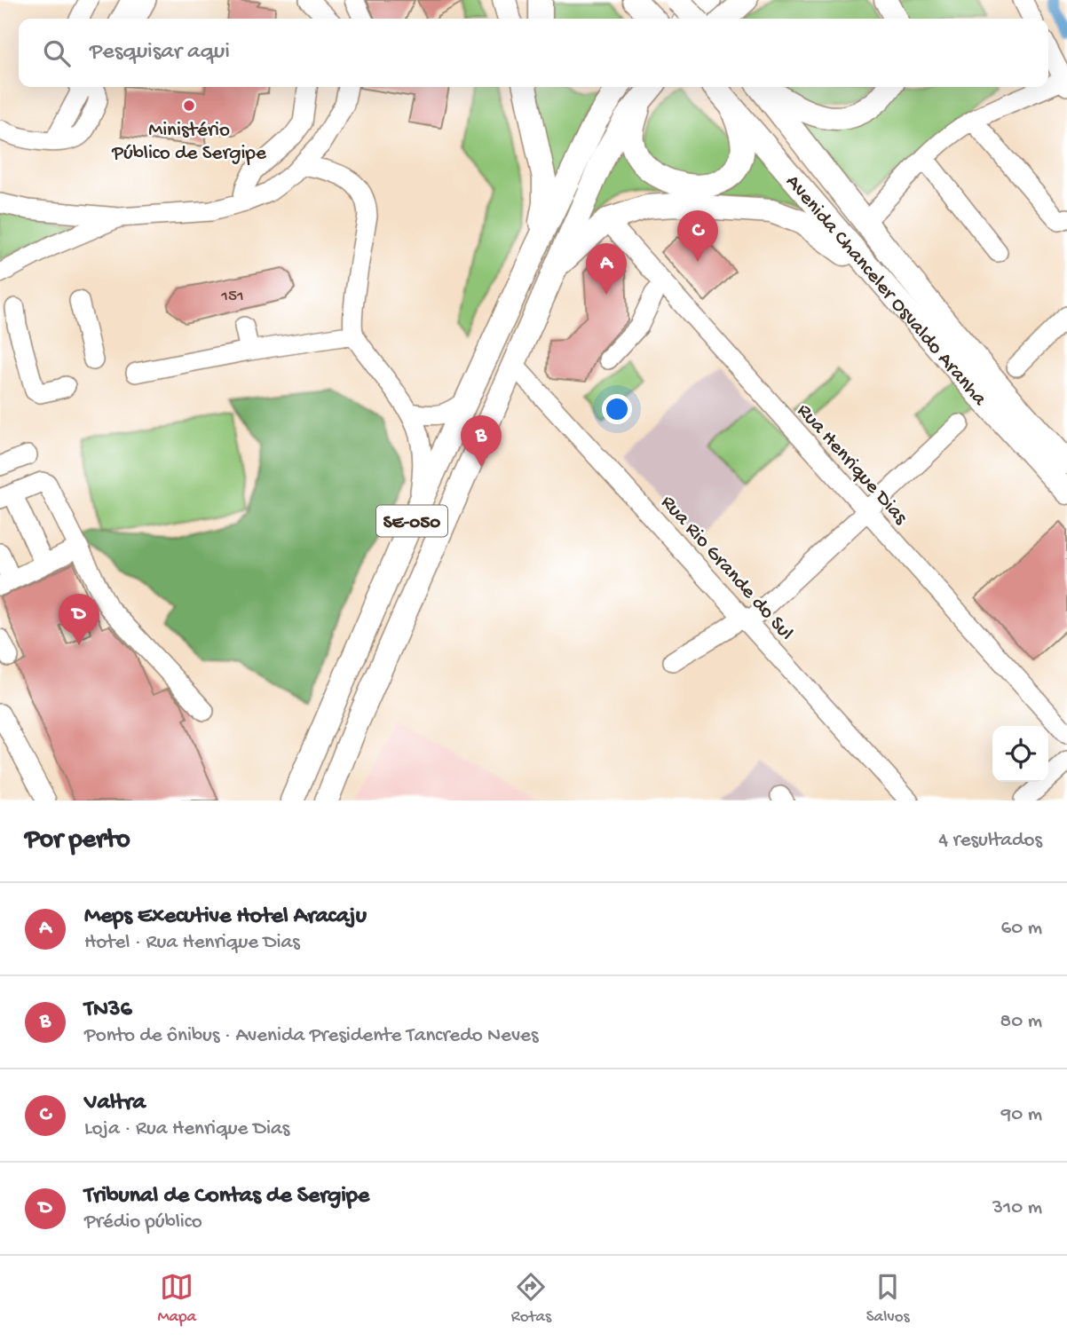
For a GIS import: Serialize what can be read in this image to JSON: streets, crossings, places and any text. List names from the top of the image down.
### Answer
{
  "streets": {
    "main road": ["Avenida Chanceler Osvaldo Aranha", "SE-050"],
    "street": ["Rua Henrique Dias", "Rua Rio Grande do Sul"]
  },
  "crossings": [
    ["SE-050", "Rua Rio Grande do Sul"]
  ],
  "places": ["Ministério Público de Sergipe"],
  "house_numbers": ["151"],
  "page": {
    "search": "Pesquisar aqui",
    "pins": [
      "C",
      "A",
      "B",
      "D"
    ],
    "heading": ["Por perto", "4 resultados"],
    "list": [
      {
        "mark": "A",
        "name": "Meps Executive Hotel Aracaju",
        "note": "Hotel · Rua Henrique Dias",
        "value": "60 m"
      },
      {
        "mark": "B",
        "name": "TN36",
        "note": "Ponto de ônibus · Avenida Presidente Tancredo Neves",
        "value": "80 m"
      },
      {
        "mark": "C",
        "name": "Valtra",
        "note": "Loja · Rua Henrique Dias",
        "value": "90 m"
      },
      {
        "mark": "D",
        "name": "Tribunal de Contas de Sergipe",
        "note": "Prédio público",
        "value": "310 m"
      }
    ],
    "nav": ["Mapa", "Rotas", "Salvos"]
  }
}
